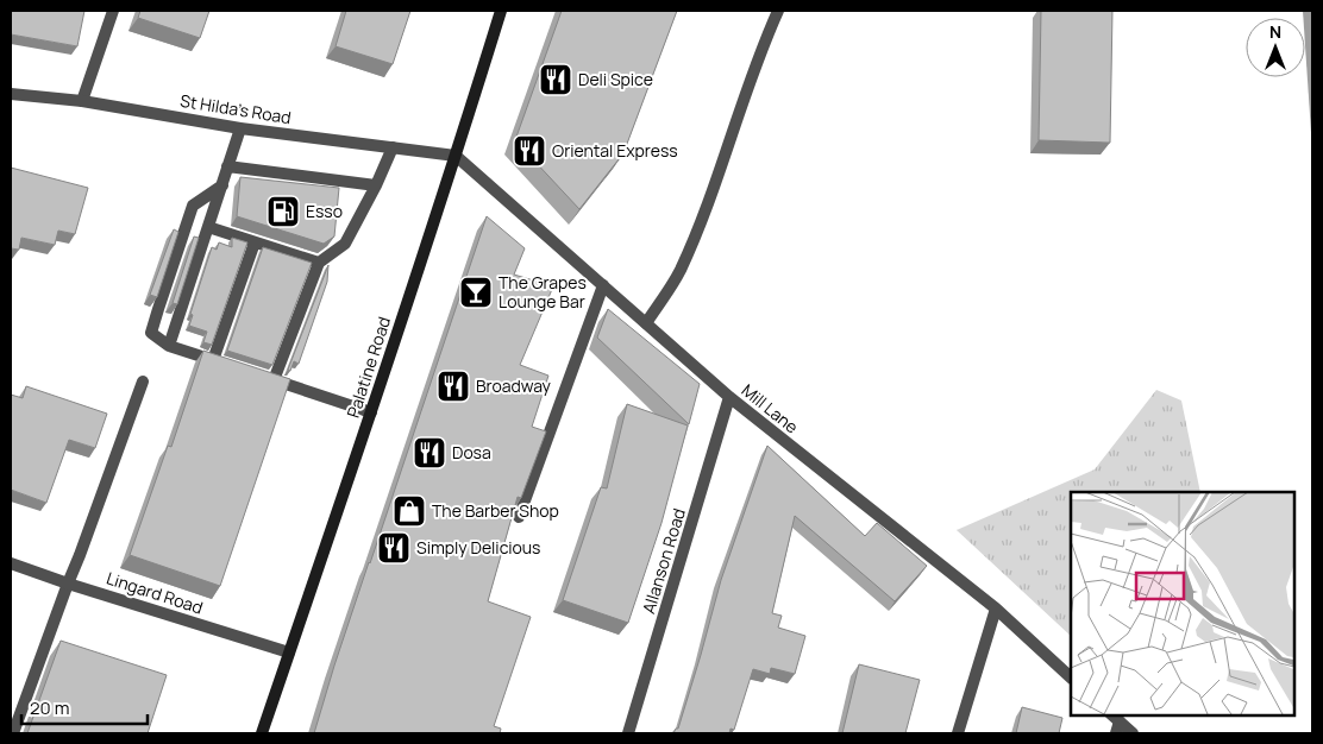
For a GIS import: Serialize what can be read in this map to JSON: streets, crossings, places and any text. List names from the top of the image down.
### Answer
{
  "streets": {
    "main road": ["Palatine Road"],
    "street": [
      "St Hilda's Road",
      "Mill Lane",
      "Allanson Road",
      "Lingard Road"
    ]
  },
  "crossings": [
    ["St Hilda's Road", "Palatine Road"],
    ["St Hilda's Road", "Mill Lane"],
    ["Palatine Road", "Mill Lane"],
    ["Palatine Road", "Lingard Road"],
    ["Mill Lane", "Allanson Road"]
  ],
  "places": {
    "restaurant": [
      "Deli Spice",
      "Oriental Express",
      "Broadway",
      "Dosa",
      "Simply Delicious"
    ],
    "fuel station": ["Esso"],
    "bar": ["The Grapes Lounge Bar"],
    "shop": ["The Barber Shop"]
  },
  "scale_bar": "20 m",
  "north": "top"
}
